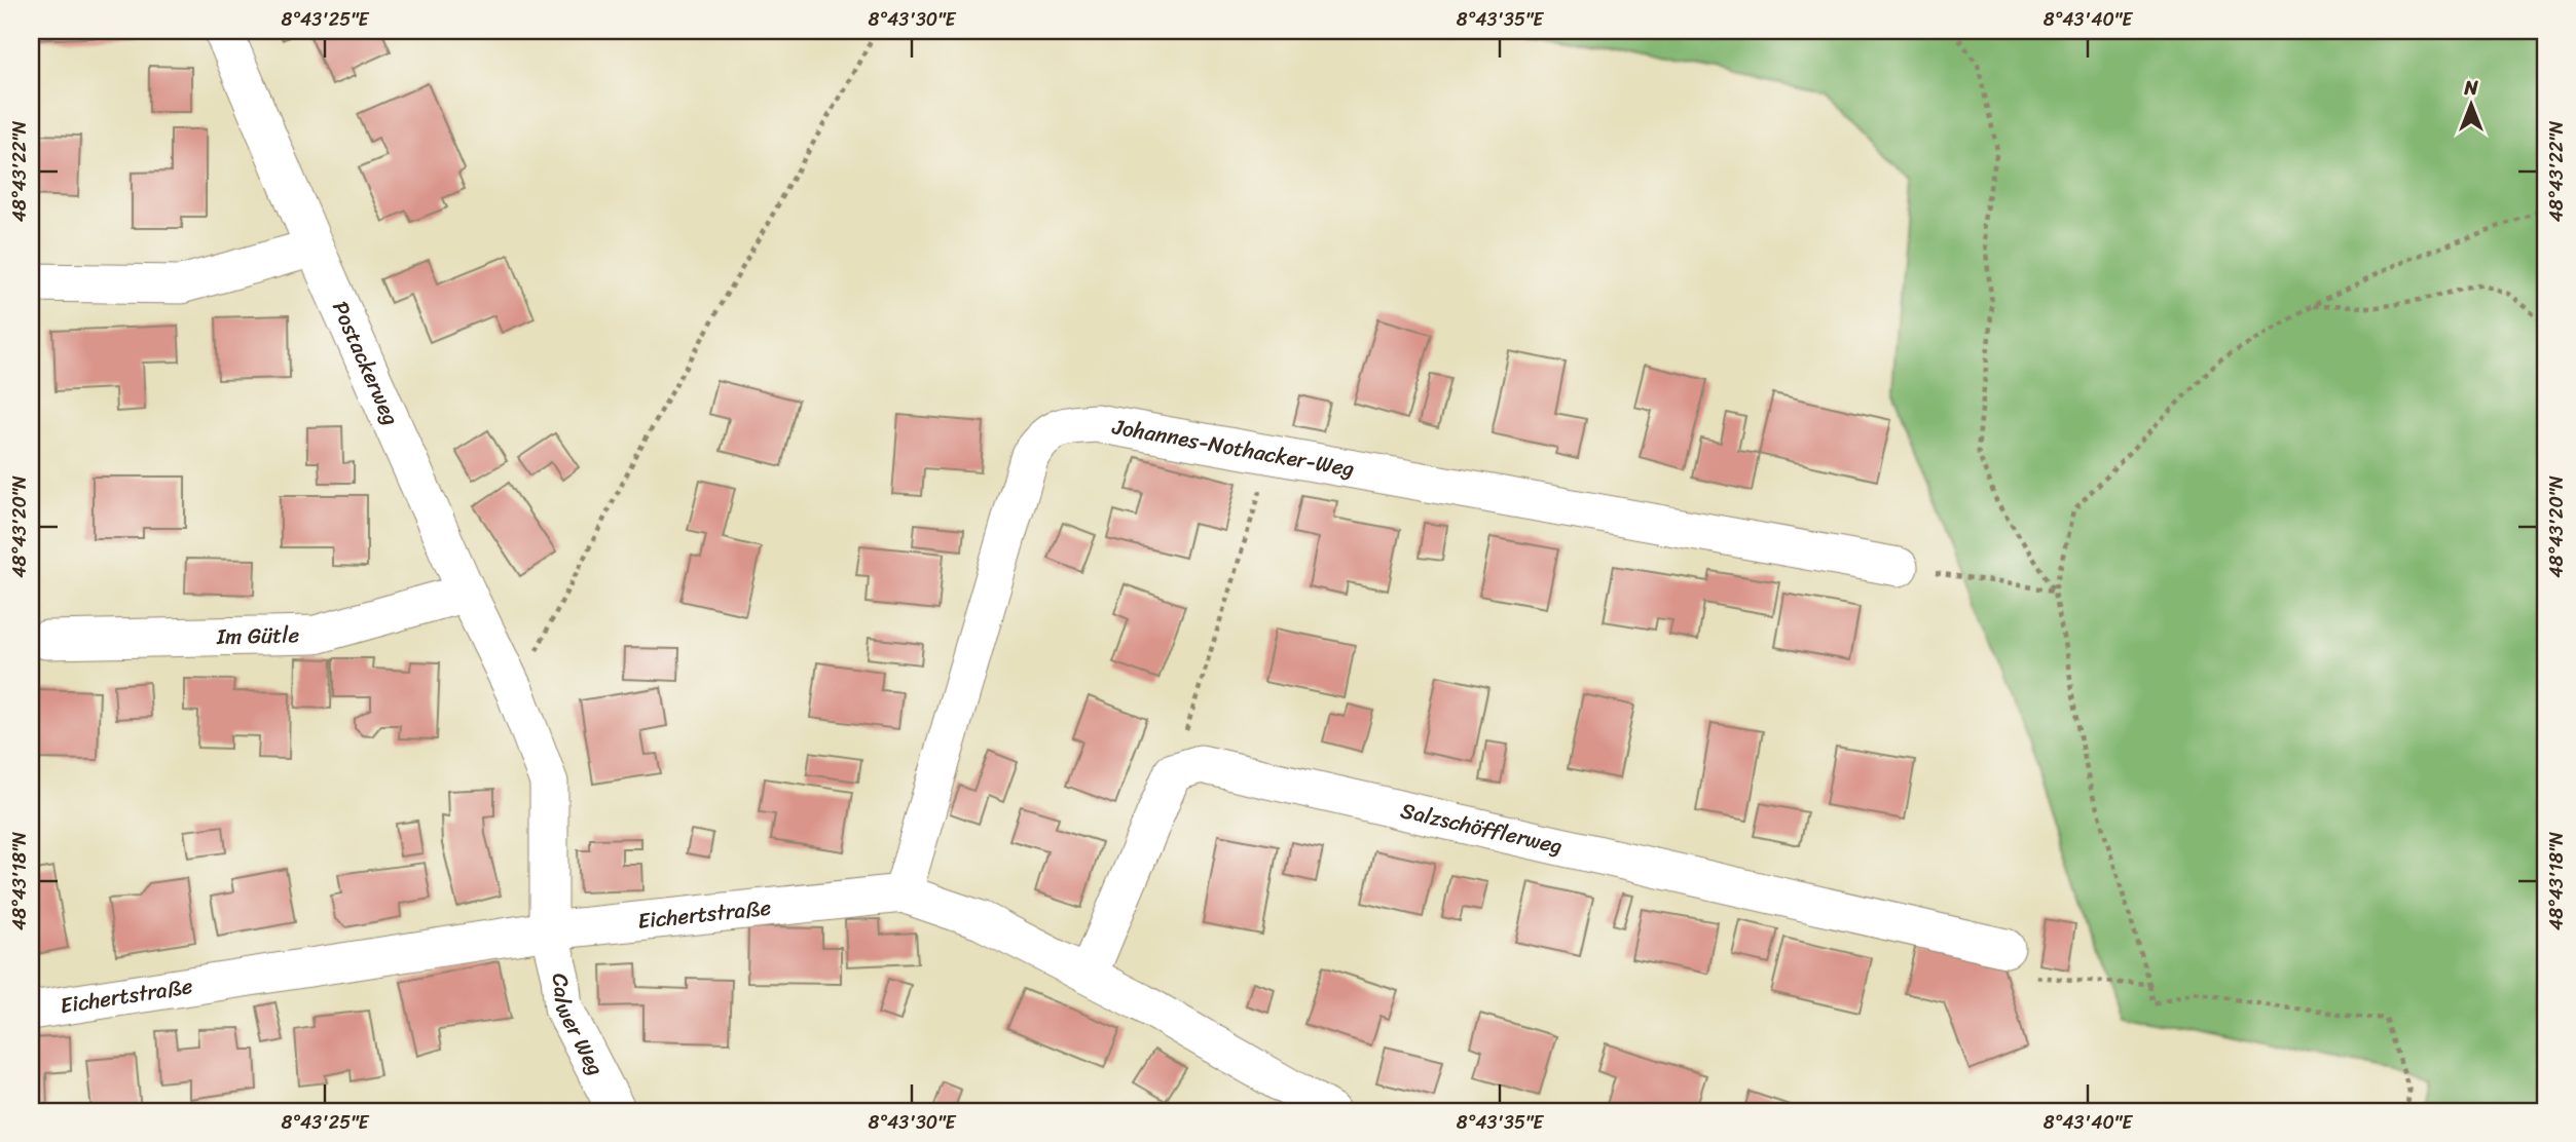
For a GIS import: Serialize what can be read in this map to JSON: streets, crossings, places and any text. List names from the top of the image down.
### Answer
{
  "streets": {
    "street": [
      "Postackerweg",
      "Johannes-Nothacker-Weg",
      "Im Gütle",
      "Salzschöfflerweg",
      "Eichertstraße",
      "Calwer Weg"
    ]
  },
  "crossings": [
    ["Postackerweg", "Im Gütle"],
    ["Postackerweg", "Eichertstraße"],
    ["Postackerweg", "Calwer Weg"],
    ["Johannes-Nothacker-Weg", "Eichertstraße"],
    ["Eichertstraße", "Calwer Weg"]
  ],
  "north": "top",
  "coordinates": [
    "8°43'25\"E",
    "8°43'30\"E",
    "8°43'35\"E",
    "8°43'40\"E",
    "48°43'22\"N",
    "48°43'20\"N",
    "48°43'18\"N"
  ]
}
